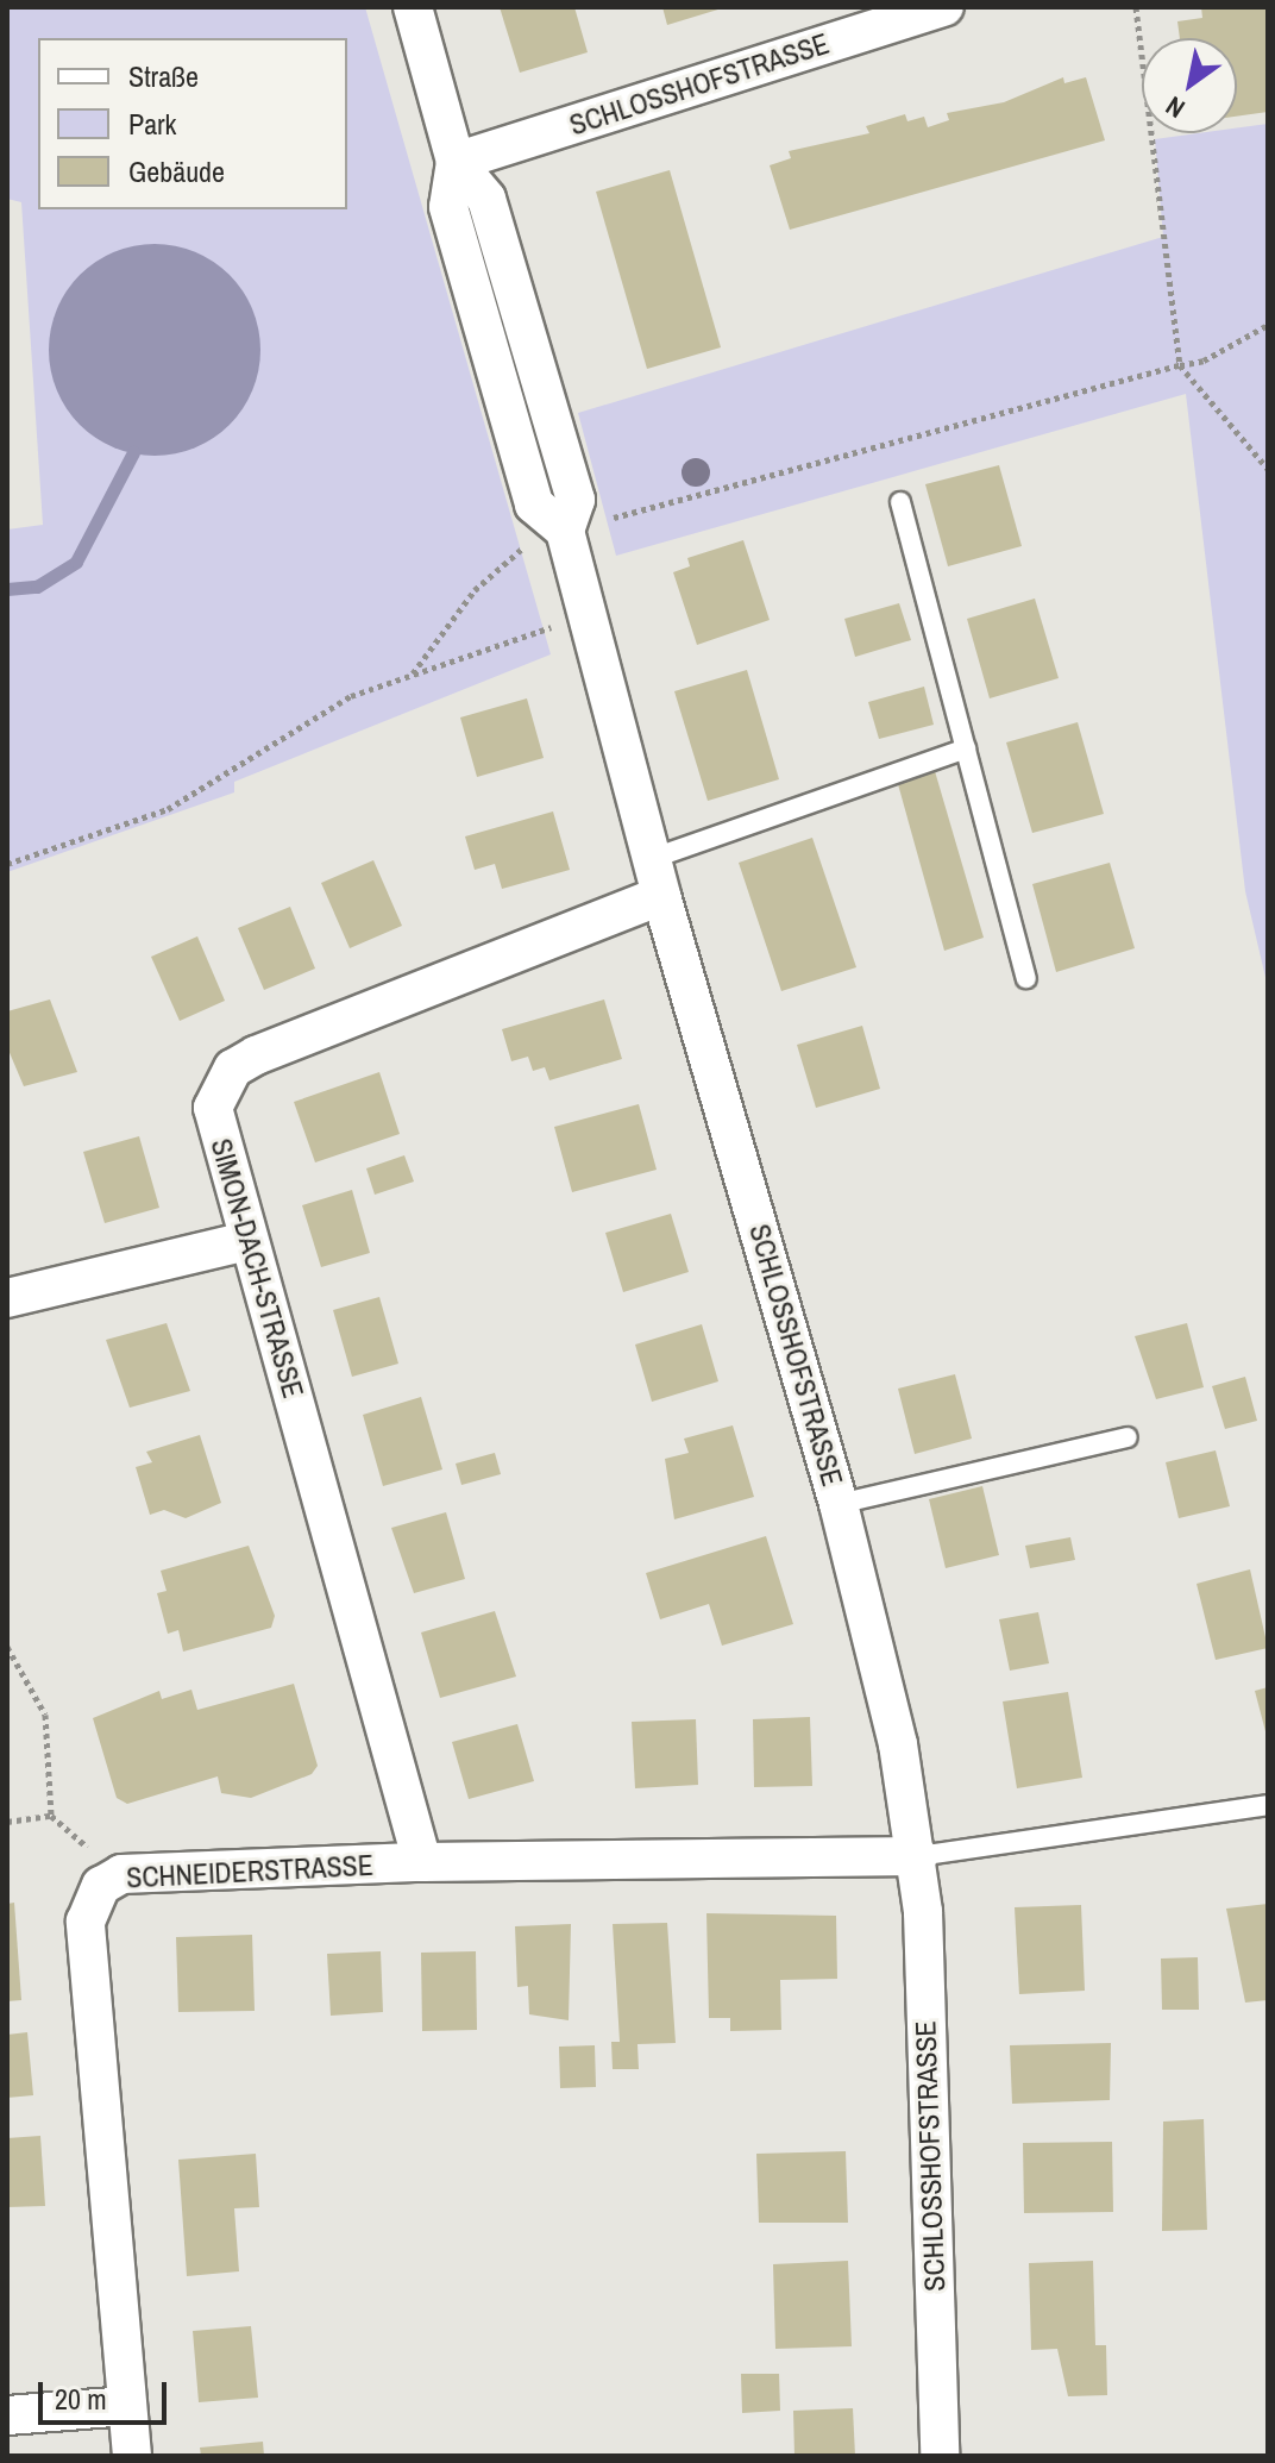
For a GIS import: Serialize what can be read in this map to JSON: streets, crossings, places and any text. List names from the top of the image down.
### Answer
{
  "streets": {
    "street": ["SCHLOSSHOFSTRASSE", "SIMON-DACH-STRASSE", "SCHNEIDERSTRASSE"]
  },
  "crossings": [
    ["SCHLOSSHOFSTRASSE", "SIMON-DACH-STRASSE"],
    ["SCHLOSSHOFSTRASSE", "SCHNEIDERSTRASSE"],
    ["SIMON-DACH-STRASSE", "SCHNEIDERSTRASSE"]
  ],
  "legend": ["Straße", "Park", "Gebäude"],
  "scale_bar": "20 m",
  "north": "bottom left"
}
